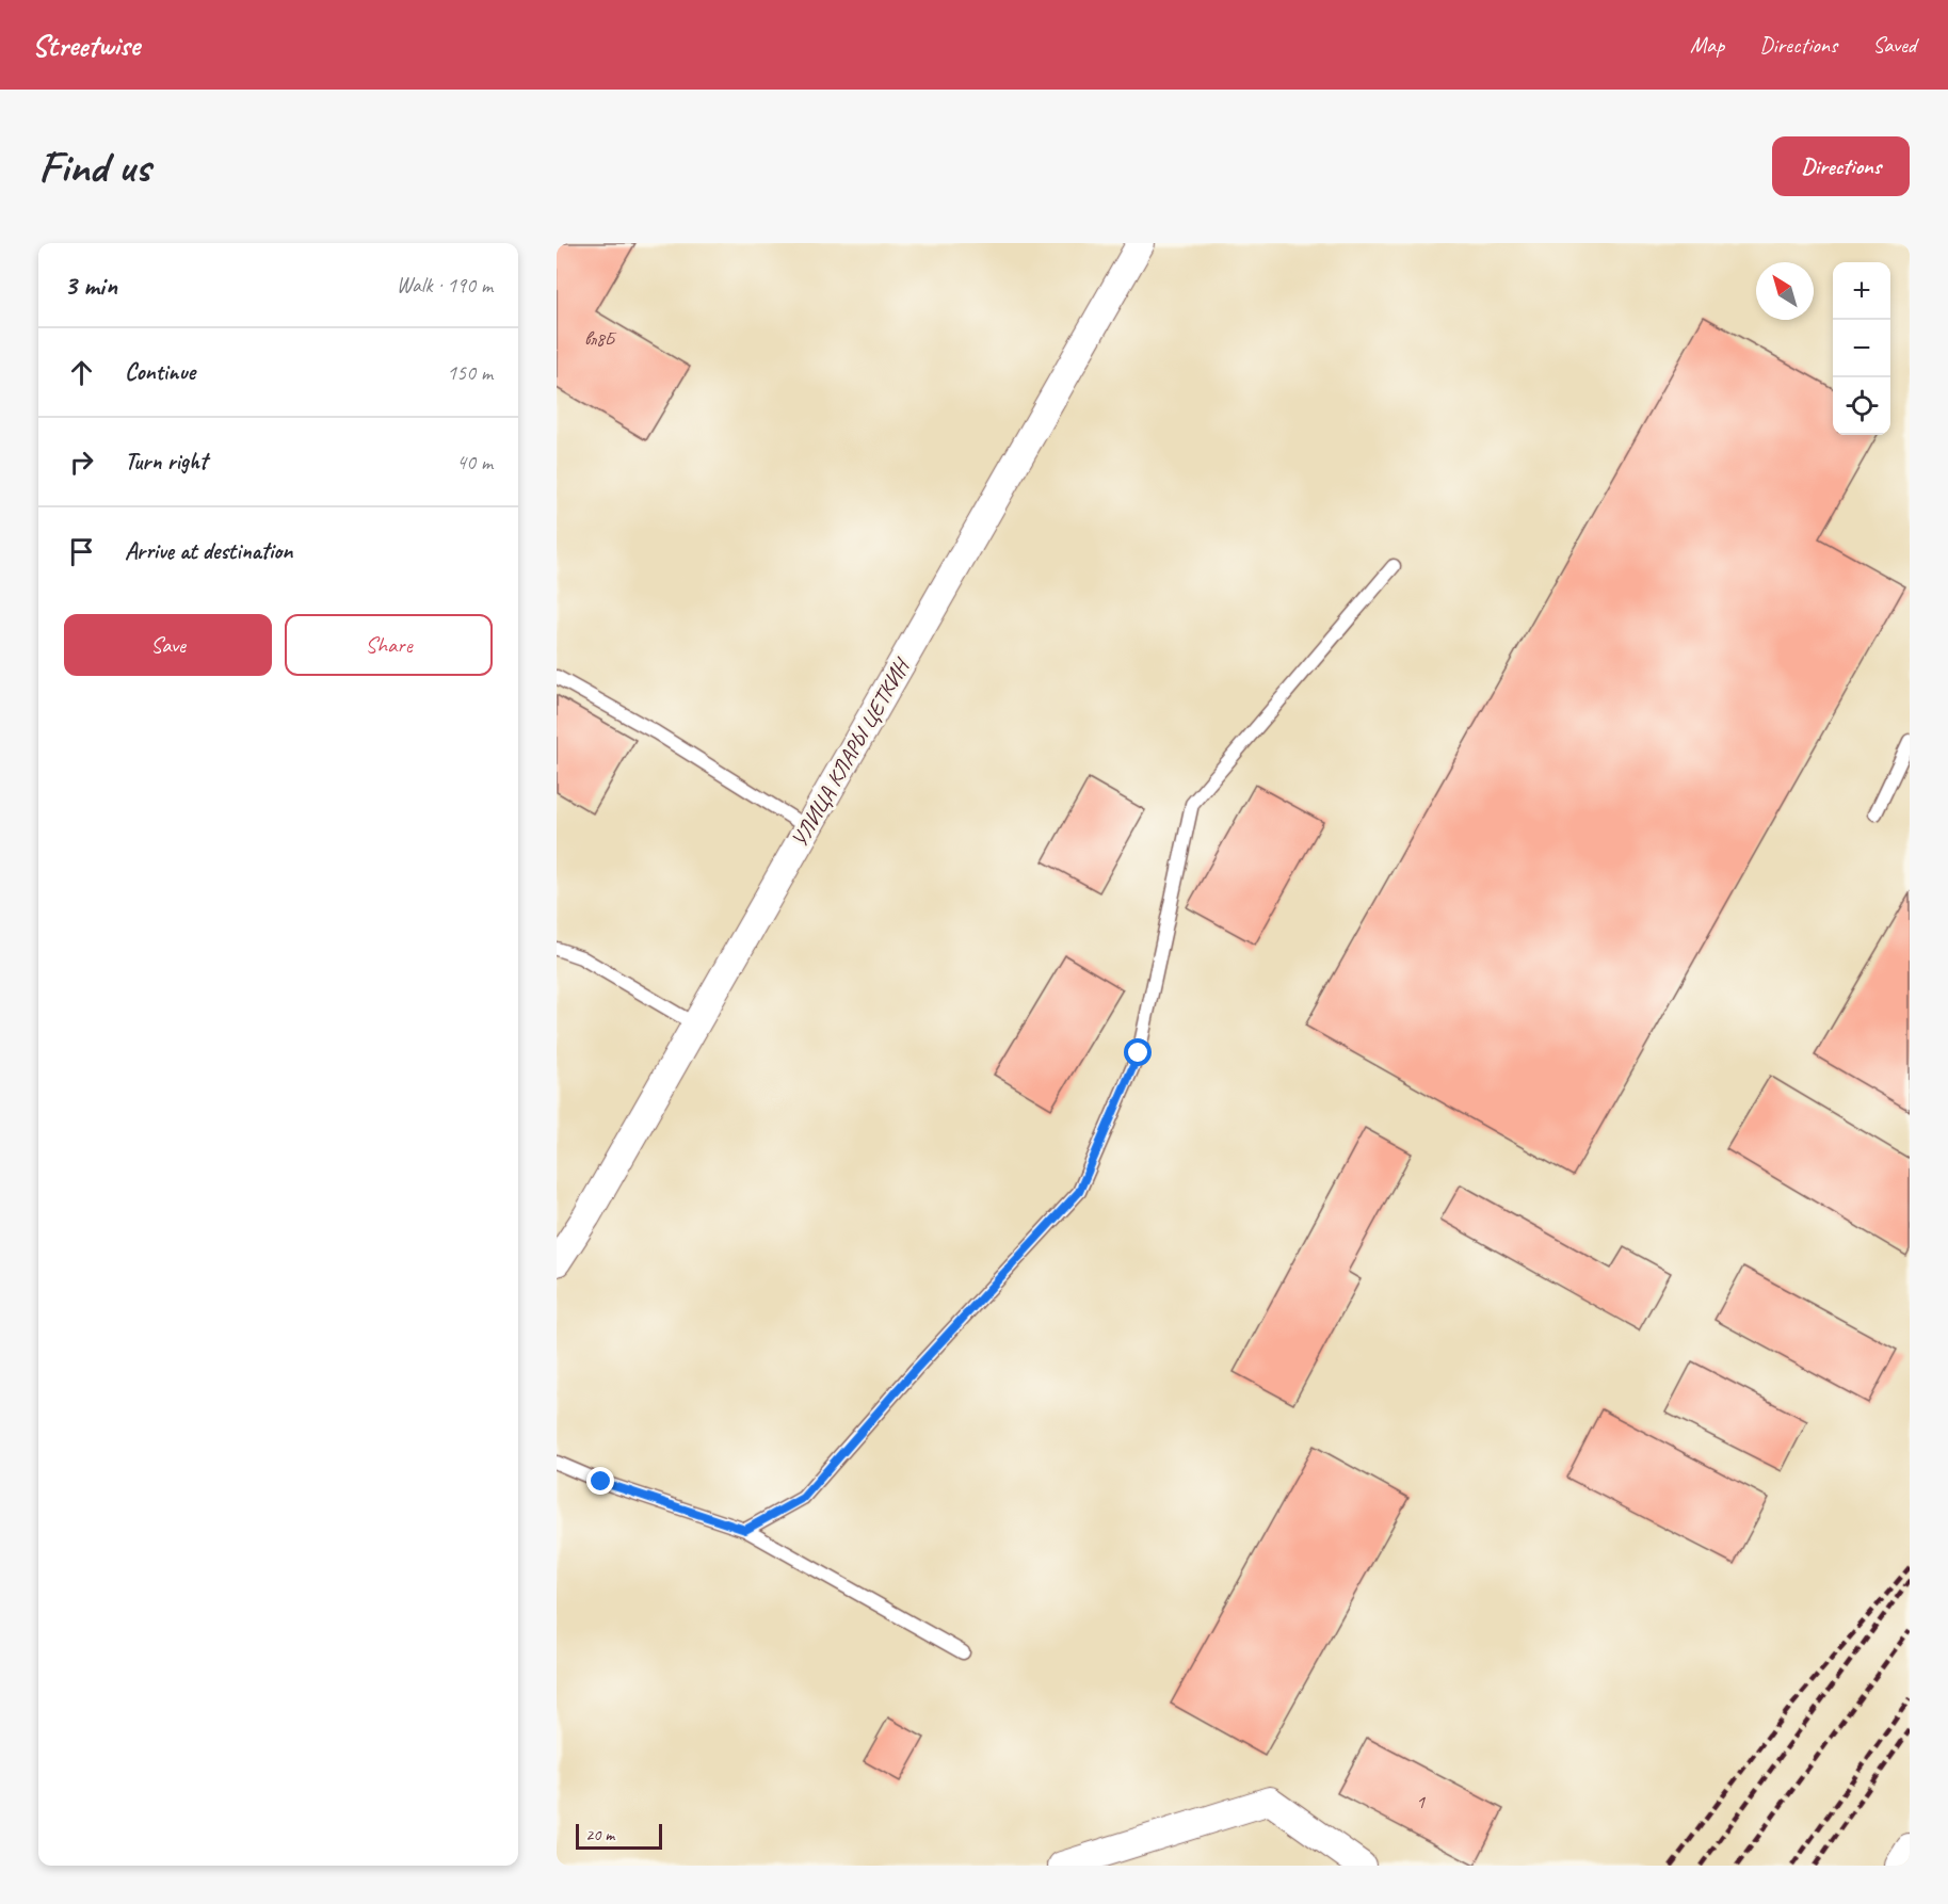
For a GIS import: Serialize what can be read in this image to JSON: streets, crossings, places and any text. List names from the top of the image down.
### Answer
{
  "streets": {
    "street": ["УЛИЦА КЛАРЫ ЦЕТКИН"]
  },
  "house_numbers": ["вл8Б", "1"],
  "scale_bar": "20 m",
  "north": "top left",
  "page": {
    "header": "Streetwise",
    "nav": ["Map", "Directions", "Saved"],
    "buttons": [
      "Directions",
      ["Save", "Share"]
    ],
    "title": "Find us",
    "heading": ["3 min", "Walk · 190 m"],
    "map_buttons": ["+", "−"],
    "list": [
      ["Continue", "150 m"],
      ["Turn right", "40 m"],
      "Arrive at destination"
    ],
    "scale": "20 m"
  }
}
